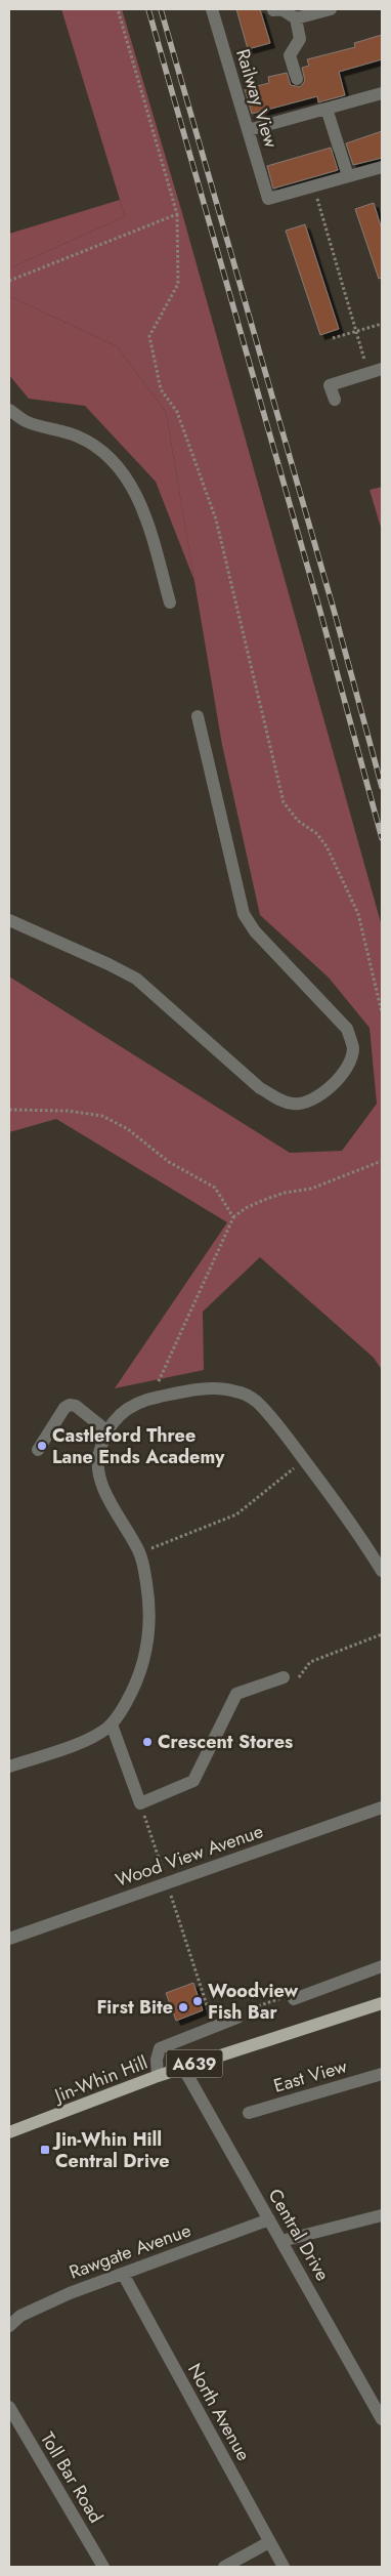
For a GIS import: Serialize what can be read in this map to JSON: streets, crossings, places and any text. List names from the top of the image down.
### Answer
{
  "streets": {
    "main road": ["A639", "Jin-Whin Hill"],
    "street": [
      "Railway View",
      "Wood View Avenue",
      "East View",
      "Central Drive",
      "Rawgate Avenue",
      "North Avenue",
      "Toll Bar Road"
    ]
  },
  "crossings": [
    ["Jin-Whin Hill", "Central Drive"],
    ["Central Drive", "Rawgate Avenue"],
    ["Rawgate Avenue", "North Avenue"]
  ],
  "places": {
    "other": [
      "Castleford Three Lane Ends Academy",
      "Crescent Stores",
      "Woodview Fish Bar",
      "First Bite"
    ],
    "transit": ["Jin-Whin Hill Central Drive"]
  }
}
